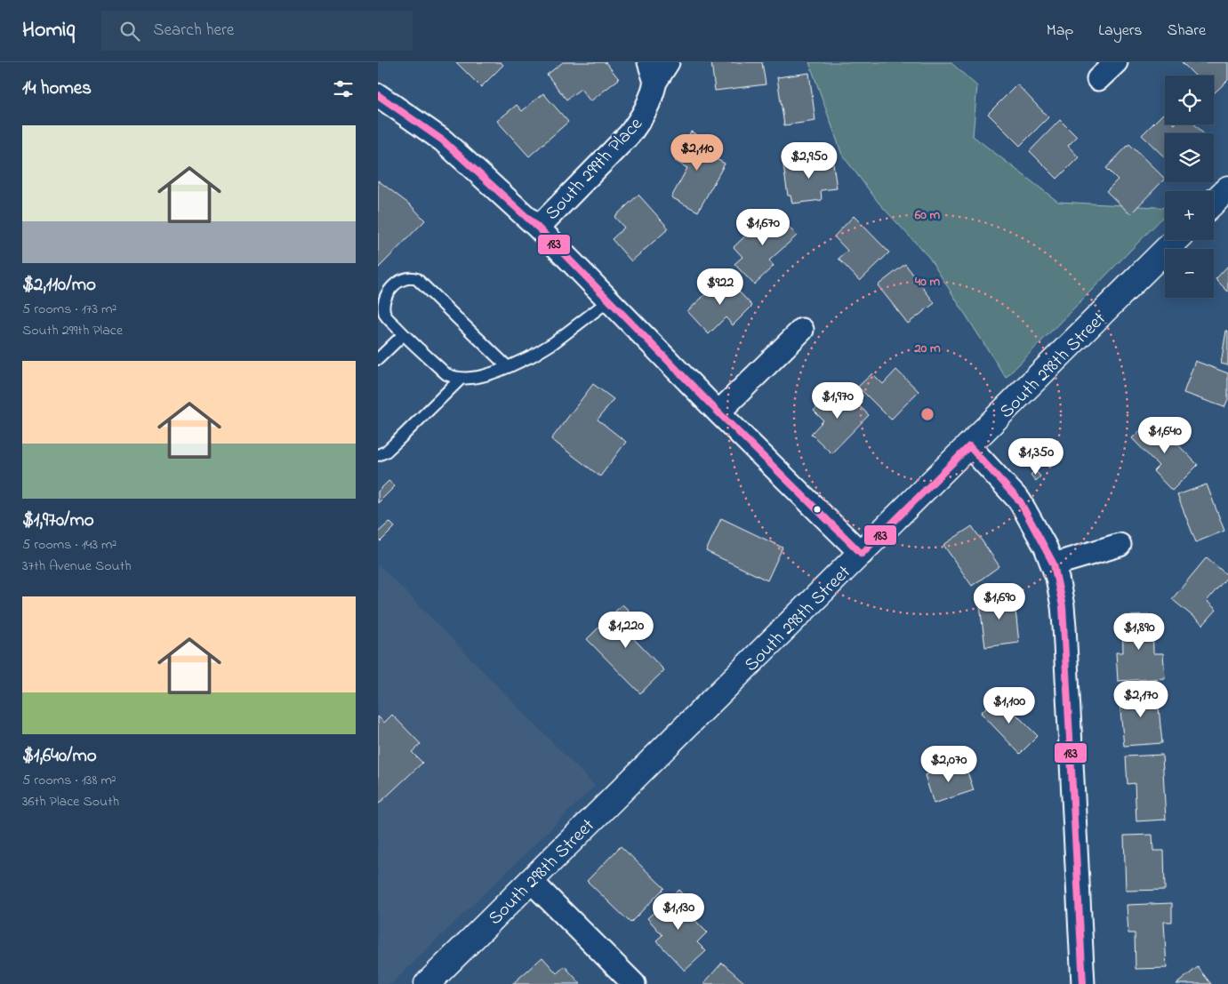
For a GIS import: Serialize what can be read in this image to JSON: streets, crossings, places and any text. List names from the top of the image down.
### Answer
{
  "streets": {
    "street": ["South 299th Place", "South 298th Street"]
  },
  "lines": ["transit line 183"],
  "page": {
    "header": "Homiq",
    "search": "Search here",
    "nav": ["Map", "Layers", "Share"],
    "heading": "14 homes",
    "map_buttons": ["+", "−"],
    "list": [
      {
        "name": "$2,110/mo",
        "note": "5 rooms · 173 m² · South 299th Place"
      },
      {
        "name": "$1,970/mo",
        "note": "5 rooms · 143 m² · 37th Avenue South"
      },
      {
        "name": "$1,640/mo",
        "note": "5 rooms · 138 m² · 36th Place South"
      }
    ],
    "price": [
      "$2,110",
      "$2,950",
      "$1,670",
      "$922",
      "$1,970",
      "$1,640",
      "$1,350",
      "$1,690",
      "$1,220",
      "$1,890",
      "$2,170",
      "$1,100",
      "$2,070",
      "$1,130"
    ]
  },
  "rings": ["60 m", "40 m", "20 m"]
}
